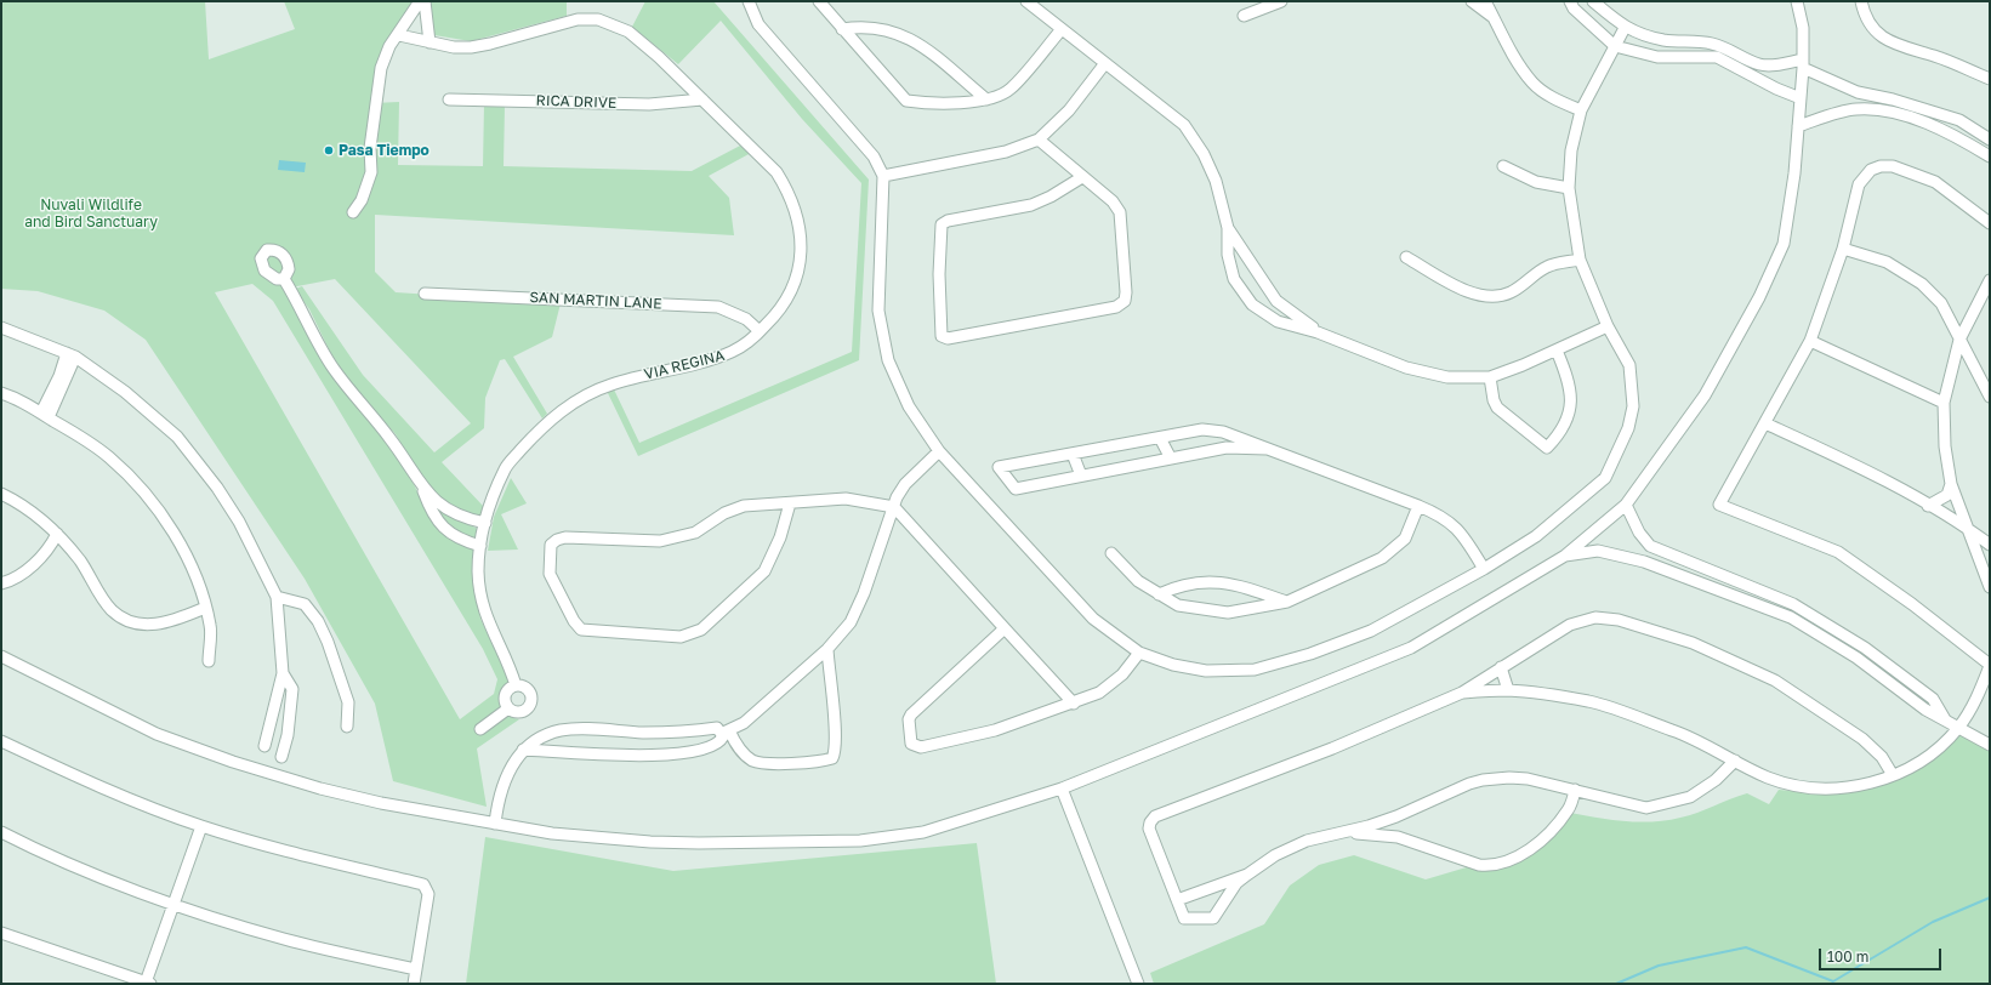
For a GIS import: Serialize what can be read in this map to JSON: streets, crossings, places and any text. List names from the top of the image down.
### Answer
{
  "streets": {
    "street": ["RICA DRIVE", "SAN MARTIN LANE", "VIA REGINA"]
  },
  "crossings": [
    ["RICA DRIVE", "VIA REGINA"],
    ["SAN MARTIN LANE", "VIA REGINA"]
  ],
  "parks": ["Nuvali Wildlife and Bird Sanctuary"],
  "places": ["Pasa Tiempo"],
  "scale_bar": "100 m"
}
